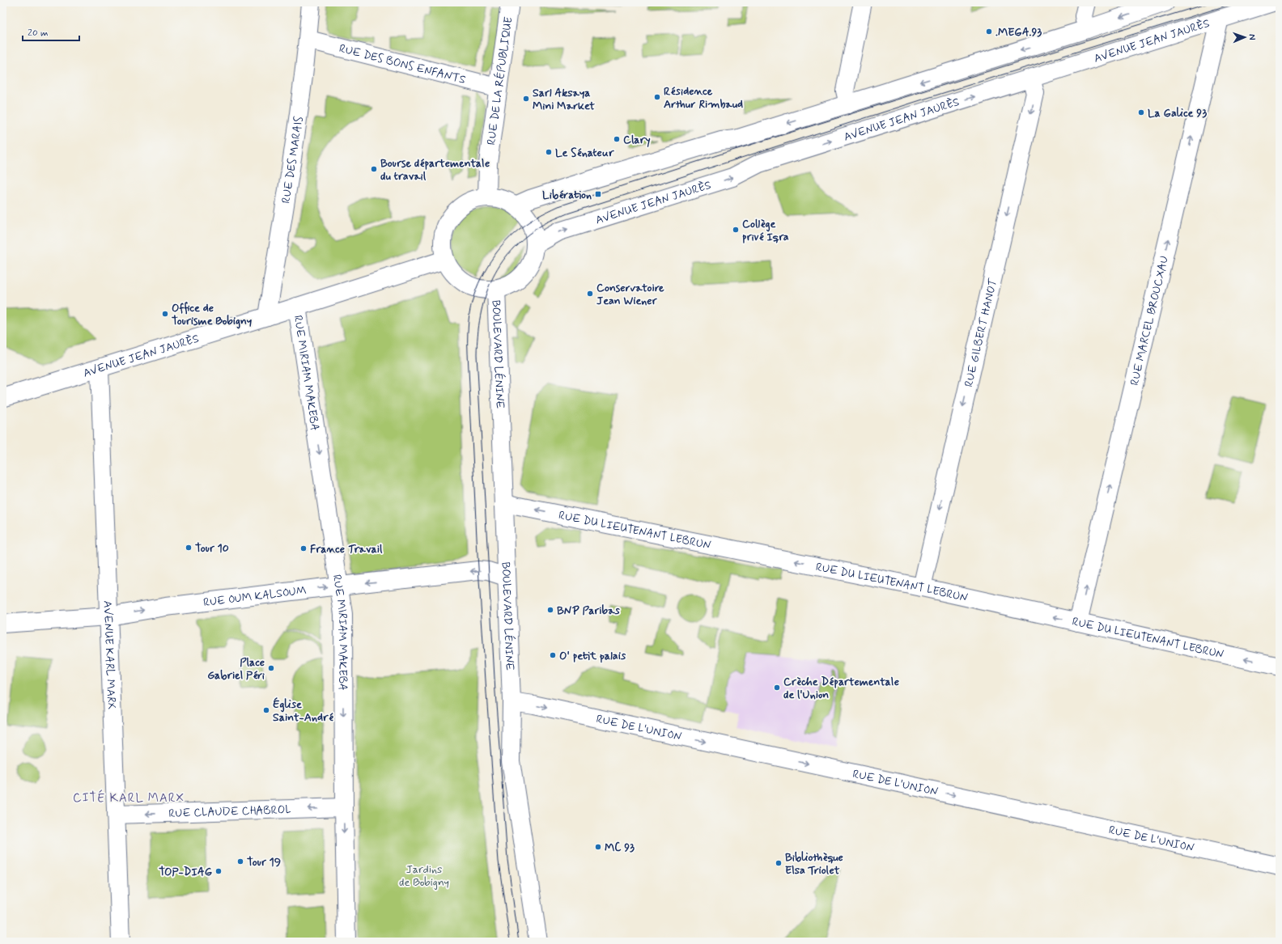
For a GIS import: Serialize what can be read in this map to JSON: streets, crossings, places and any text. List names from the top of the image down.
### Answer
{
  "streets": {
    "street": [
      "AVENUE JEAN JAURÈS",
      "RUE DES BONS ENFANTS",
      "RUE DE LA RÉPUBLIQUE",
      "RUE DES MARAIS",
      "RUE MARCEL BROUCXAU",
      "RUE GILBERT HANOT",
      "BOULEVARD LÉNINE",
      "RUE MIRIAM MAKEBA",
      "RUE DU LIEUTENANT LEBRUN",
      "RUE OUM KALSOUM",
      "AVENUE KARL MARX",
      "RUE DE L'UNION",
      "RUE CLAUDE CHABROL"
    ]
  },
  "crossings": [
    ["AVENUE JEAN JAURÈS", "RUE DE LA RÉPUBLIQUE"],
    ["AVENUE JEAN JAURÈS", "RUE DES MARAIS"],
    ["AVENUE JEAN JAURÈS", "RUE MARCEL BROUCXAU"],
    ["AVENUE JEAN JAURÈS", "RUE GILBERT HANOT"],
    ["AVENUE JEAN JAURÈS", "BOULEVARD LÉNINE"],
    ["AVENUE JEAN JAURÈS", "RUE MIRIAM MAKEBA"],
    ["AVENUE JEAN JAURÈS", "AVENUE KARL MARX"],
    ["RUE DES BONS ENFANTS", "RUE DE LA RÉPUBLIQUE"],
    ["RUE DES BONS ENFANTS", "RUE DES MARAIS"],
    ["RUE DE LA RÉPUBLIQUE", "BOULEVARD LÉNINE"],
    ["RUE MARCEL BROUCXAU", "RUE DU LIEUTENANT LEBRUN"],
    ["RUE GILBERT HANOT", "RUE DU LIEUTENANT LEBRUN"],
    ["BOULEVARD LÉNINE", "RUE DU LIEUTENANT LEBRUN"],
    ["BOULEVARD LÉNINE", "RUE OUM KALSOUM"],
    ["BOULEVARD LÉNINE", "RUE DE L'UNION"],
    ["RUE MIRIAM MAKEBA", "RUE OUM KALSOUM"],
    ["RUE MIRIAM MAKEBA", "RUE CLAUDE CHABROL"],
    ["RUE OUM KALSOUM", "AVENUE KARL MARX"],
    ["AVENUE KARL MARX", "RUE CLAUDE CHABROL"]
  ],
  "one_way": [
    "RUE MARCEL BROUCXAU",
    "RUE GILBERT HANOT",
    "RUE MIRIAM MAKEBA",
    "RUE DU LIEUTENANT LEBRUN",
    "RUE DE L'UNION",
    "RUE CLAUDE CHABROL"
  ],
  "districts": ["CITÉ KARL MARX"],
  "parks": ["Jardins de Bobigny"],
  "places": {
    "other": [
      ".MEGA.93",
      "Résidence Arthur Rimbaud",
      "Sarl Aksaya Mini Market",
      "La Galice 93",
      "Clary",
      "Le Sénateur",
      "Bourse départementale du travail",
      "Collège privé Iqra",
      "Conservatoire Jean Wiener",
      "Office de Tourisme Bobigny",
      "Tour 10",
      "France Travail",
      "BNP Paribas",
      "O' petit palais",
      "Place Gabriel Péri",
      "Crèche Départementale de l'Union",
      "Église Saint-André",
      "MC 93",
      "Tour 19",
      "Bibliothèque Elsa Triolet",
      "TOP-DIAG"
    ],
    "transit": ["Libération"]
  },
  "scale_bar": "20 m",
  "north": "right"
}
